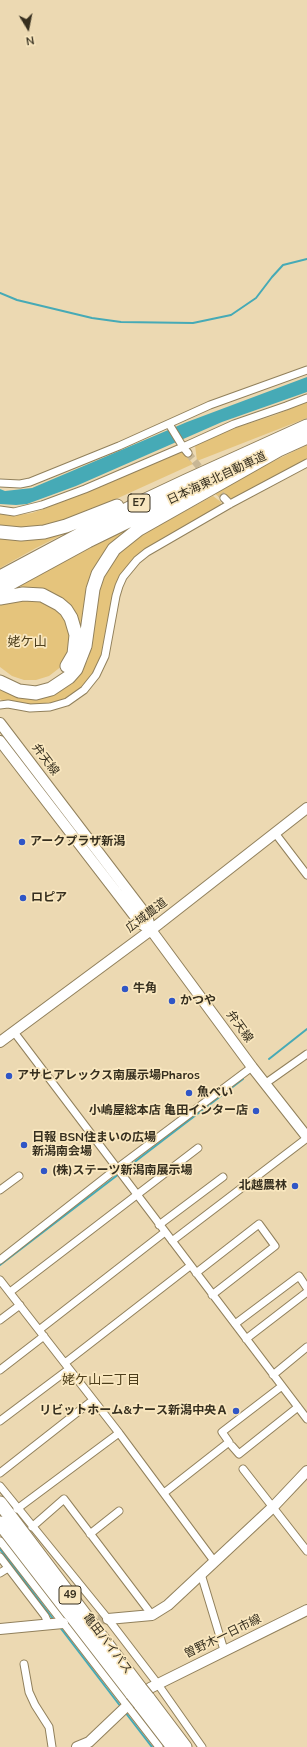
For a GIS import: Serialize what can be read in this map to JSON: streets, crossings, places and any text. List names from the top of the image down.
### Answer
{
  "streets": {
    "highway": [
      "日本海東北自動車道",
      "E7",
      "49",
      "亀田バイパス"
    ],
    "street": ["弁天線", "広域農道", "曽野木一日市線"]
  },
  "crossings": [
    ["弁天線", "広域農道"],
    ["曽野木一日市線", "亀田バイパス"]
  ],
  "districts": ["姥ケ山", "姥ケ山二丁目"],
  "places": [
    "アークプラザ新潟",
    "ロピア",
    "牛角",
    "かつや",
    "アサヒアレックス南展示場Pharos",
    "魚べい",
    "小嶋屋総本店 亀田インター店",
    "日報 BSN住まいの広場 新潟南会場",
    "(株)ステーツ新潟南展示場",
    "北越農林",
    "リビットホーム&ナース新潟中央Ａ"
  ],
  "north": "bottom"
}
